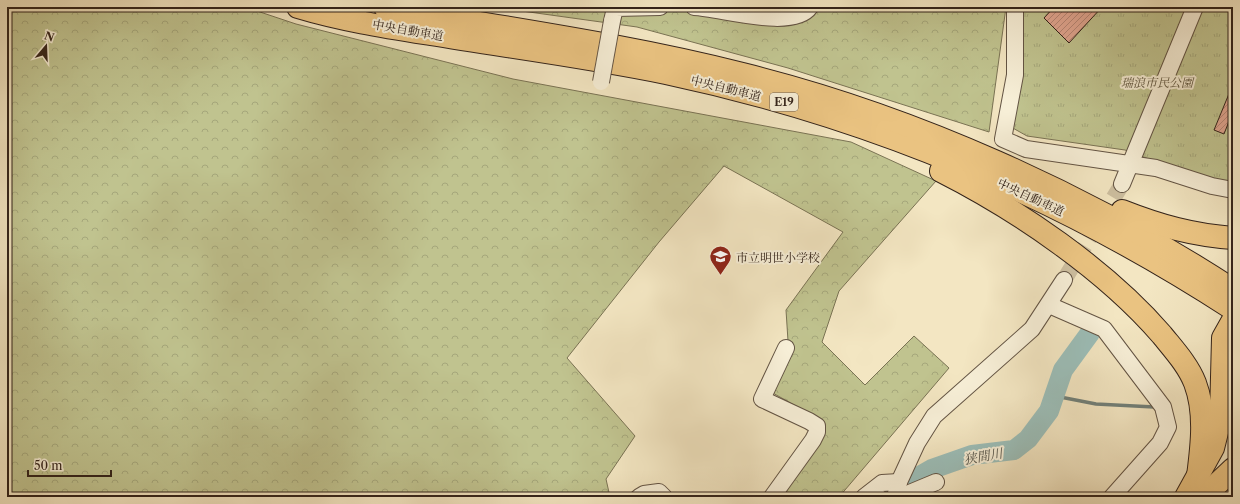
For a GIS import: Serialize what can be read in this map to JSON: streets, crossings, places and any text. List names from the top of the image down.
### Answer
{
  "streets": {
    "highway": ["中央自動車道", "E19"]
  },
  "water": ["狭間川"],
  "parks": ["瑞浪市民公園"],
  "places": {
    "school or university": ["市立明世小学校"]
  },
  "scale_bar": "50 m",
  "north": "top"
}
